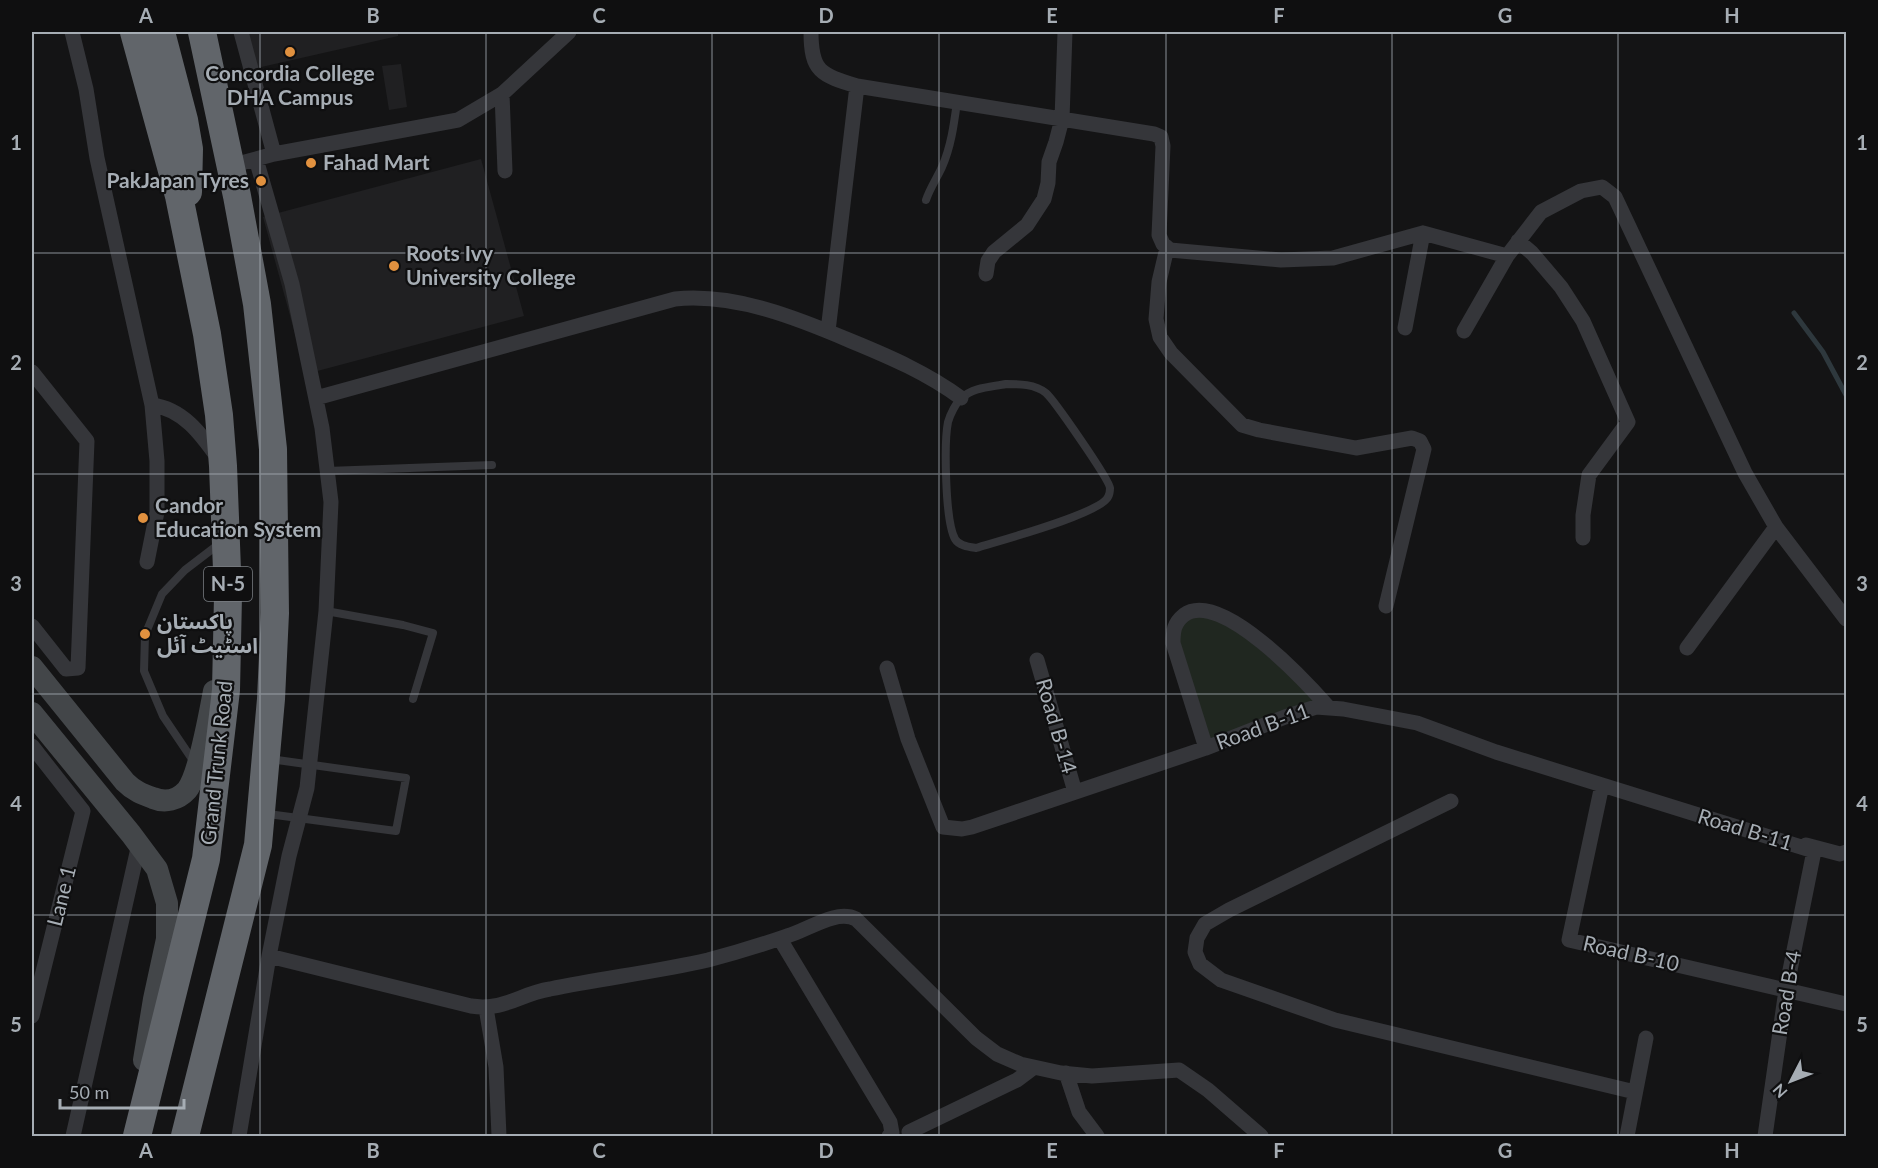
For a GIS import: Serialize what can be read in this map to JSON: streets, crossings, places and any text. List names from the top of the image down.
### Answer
{
  "streets": {
    "highway": ["N-5", "Grand Trunk Road"],
    "street": [
      "Road B-14",
      "Road B-11",
      "Lane 1",
      "Road B-10",
      "Road B-4"
    ]
  },
  "crossings": [
    ["Road B-14", "Road B-11"],
    ["Road B-11", "Road B-10"],
    ["Road B-11", "Road B-4"],
    ["Road B-10", "Road B-4"]
  ],
  "places": [
    "Concordia College DHA Campus",
    "Fahad Mart",
    "PakJapan Tyres",
    "Roots Ivy University College",
    "Candor Education System",
    "پاکستان اسٹیٹ آئل"
  ],
  "scale_bar": "50 m",
  "north": "bottom left",
  "grid": {
    "columns": [
      "A",
      "B",
      "C",
      "D",
      "E",
      "F",
      "G",
      "H"
    ],
    "rows": [
      "1",
      "2",
      "3",
      "4",
      "5"
    ]
  }
}
